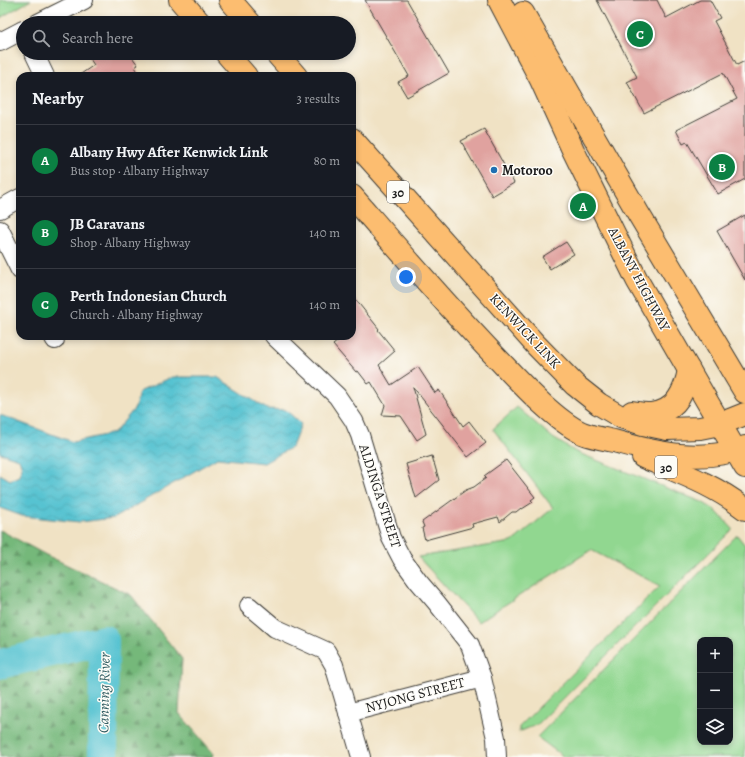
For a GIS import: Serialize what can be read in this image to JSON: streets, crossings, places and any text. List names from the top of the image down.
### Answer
{
  "streets": {
    "highway": ["30", "ALBANY HIGHWAY", "KENWICK LINK"],
    "street": ["ALDINGA STREET", "NYJONG STREET"]
  },
  "crossings": [
    ["30", "ALBANY HIGHWAY"],
    ["ALBANY HIGHWAY", "KENWICK LINK"],
    ["ALDINGA STREET", "NYJONG STREET"]
  ],
  "water": ["Canning River"],
  "places": ["Motoroo"],
  "page": {
    "search": "Search here",
    "pins": ["C", "B", "A"],
    "heading": ["Nearby", "3 results"],
    "list": [
      {
        "mark": "A",
        "name": "Albany Hwy After Kenwick Link",
        "note": "Bus stop · Albany Highway",
        "value": "80 m"
      },
      {
        "mark": "B",
        "name": "JB Caravans",
        "note": "Shop · Albany Highway",
        "value": "140 m"
      },
      {
        "mark": "C",
        "name": "Perth Indonesian Church",
        "note": "Church · Albany Highway",
        "value": "140 m"
      }
    ],
    "map_buttons": ["+", "−"]
  }
}
